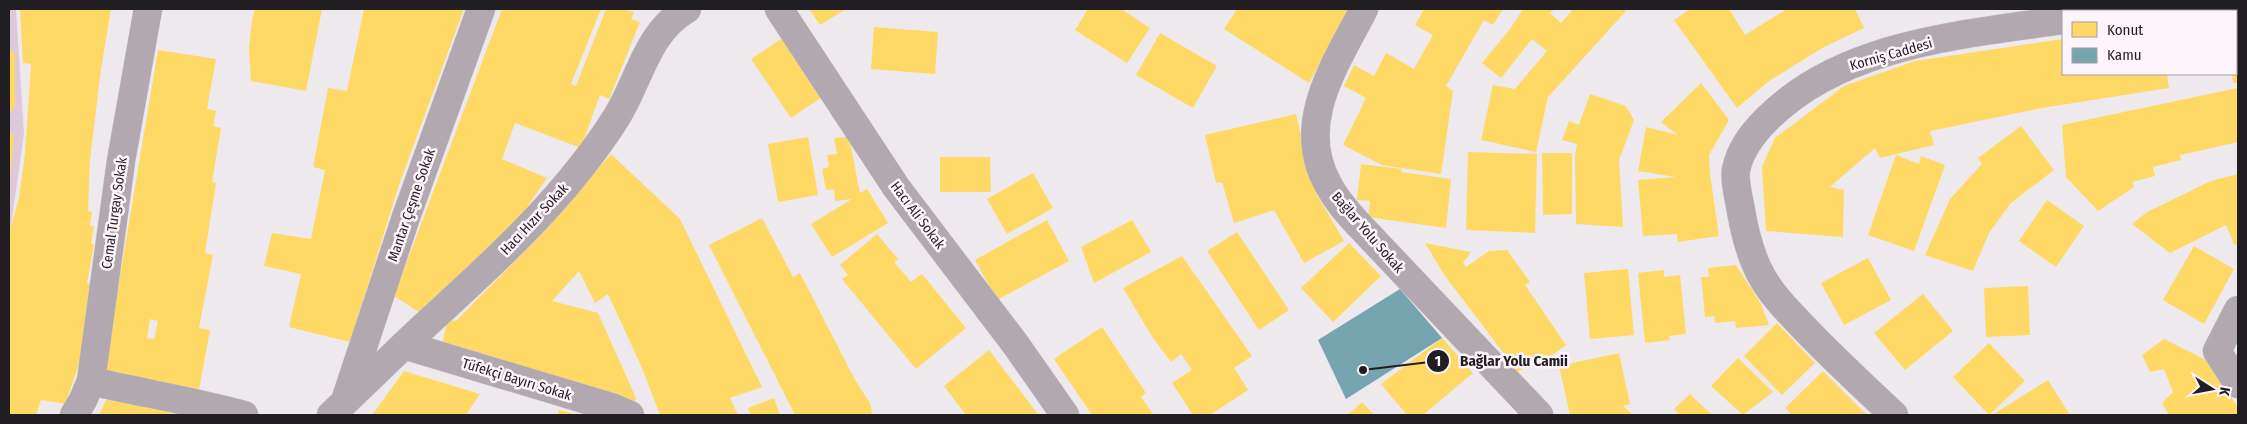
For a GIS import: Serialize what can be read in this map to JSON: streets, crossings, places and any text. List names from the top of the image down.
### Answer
{
  "streets": {
    "main road": ["Korniş Caddesi"],
    "street": [
      "Mantar Çeşme Sokak",
      "Cemal Turgay Sokak",
      "Hacı Ali Sokak",
      "Hacı Hızır Sokak",
      "Bağlar Yolu Sokak",
      "Tüfekçi Bayırı Sokak"
    ]
  },
  "crossings": [
    ["Mantar Çeşme Sokak", "Hacı Hızır Sokak"],
    ["Hacı Hızır Sokak", "Tüfekçi Bayırı Sokak"]
  ],
  "places": ["Bağlar Yolu Camii"],
  "legend": ["Konut", "Kamu"],
  "north": "right"
}
